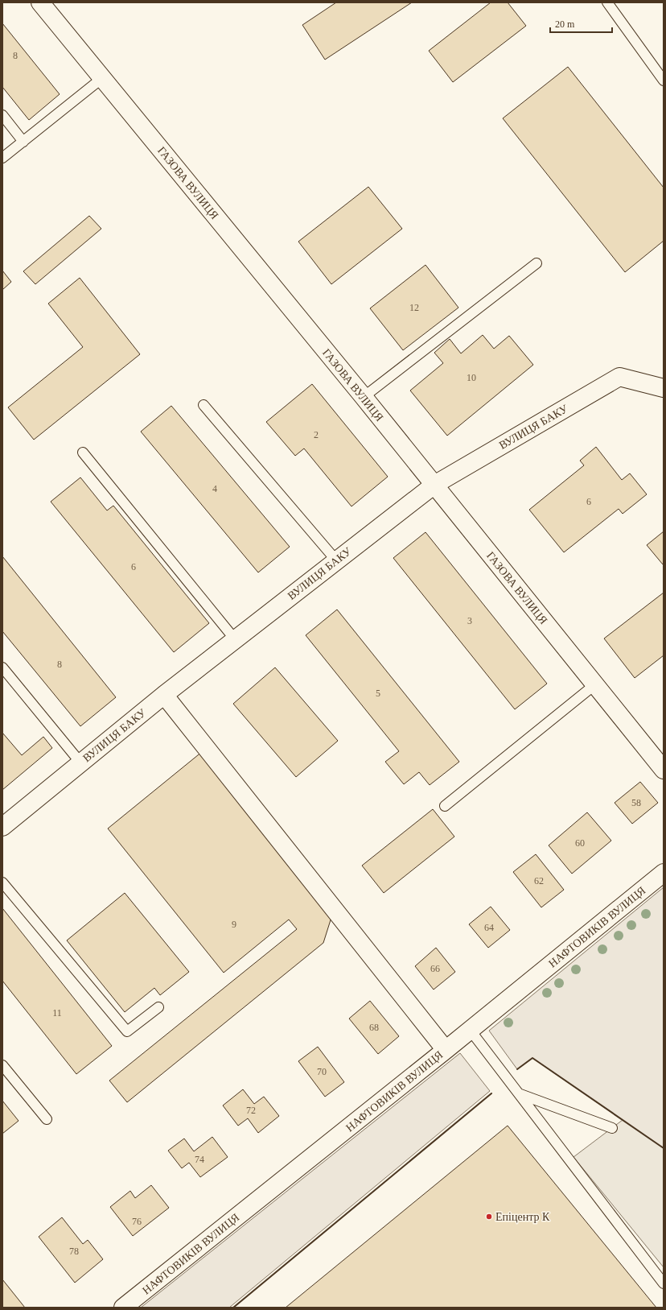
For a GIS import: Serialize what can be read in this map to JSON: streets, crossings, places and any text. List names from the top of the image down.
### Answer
{
  "streets": {
    "street": ["ГАЗОВА ВУЛИЦЯ", "ВУЛИЦЯ БАКУ", "НАФТОВИКІВ ВУЛИЦЯ"]
  },
  "crossings": [
    ["ГАЗОВА ВУЛИЦЯ", "ВУЛИЦЯ БАКУ"]
  ],
  "places": ["Епіцентр К"],
  "house_numbers": [
    "8",
    "12",
    "10",
    "2",
    "4",
    "6",
    "6",
    "3",
    "8",
    "5",
    "58",
    "60",
    "62",
    "9",
    "64",
    "66",
    "11",
    "68",
    "70",
    "72",
    "74",
    "76",
    "78"
  ],
  "scale_bar": "20 m"
}
